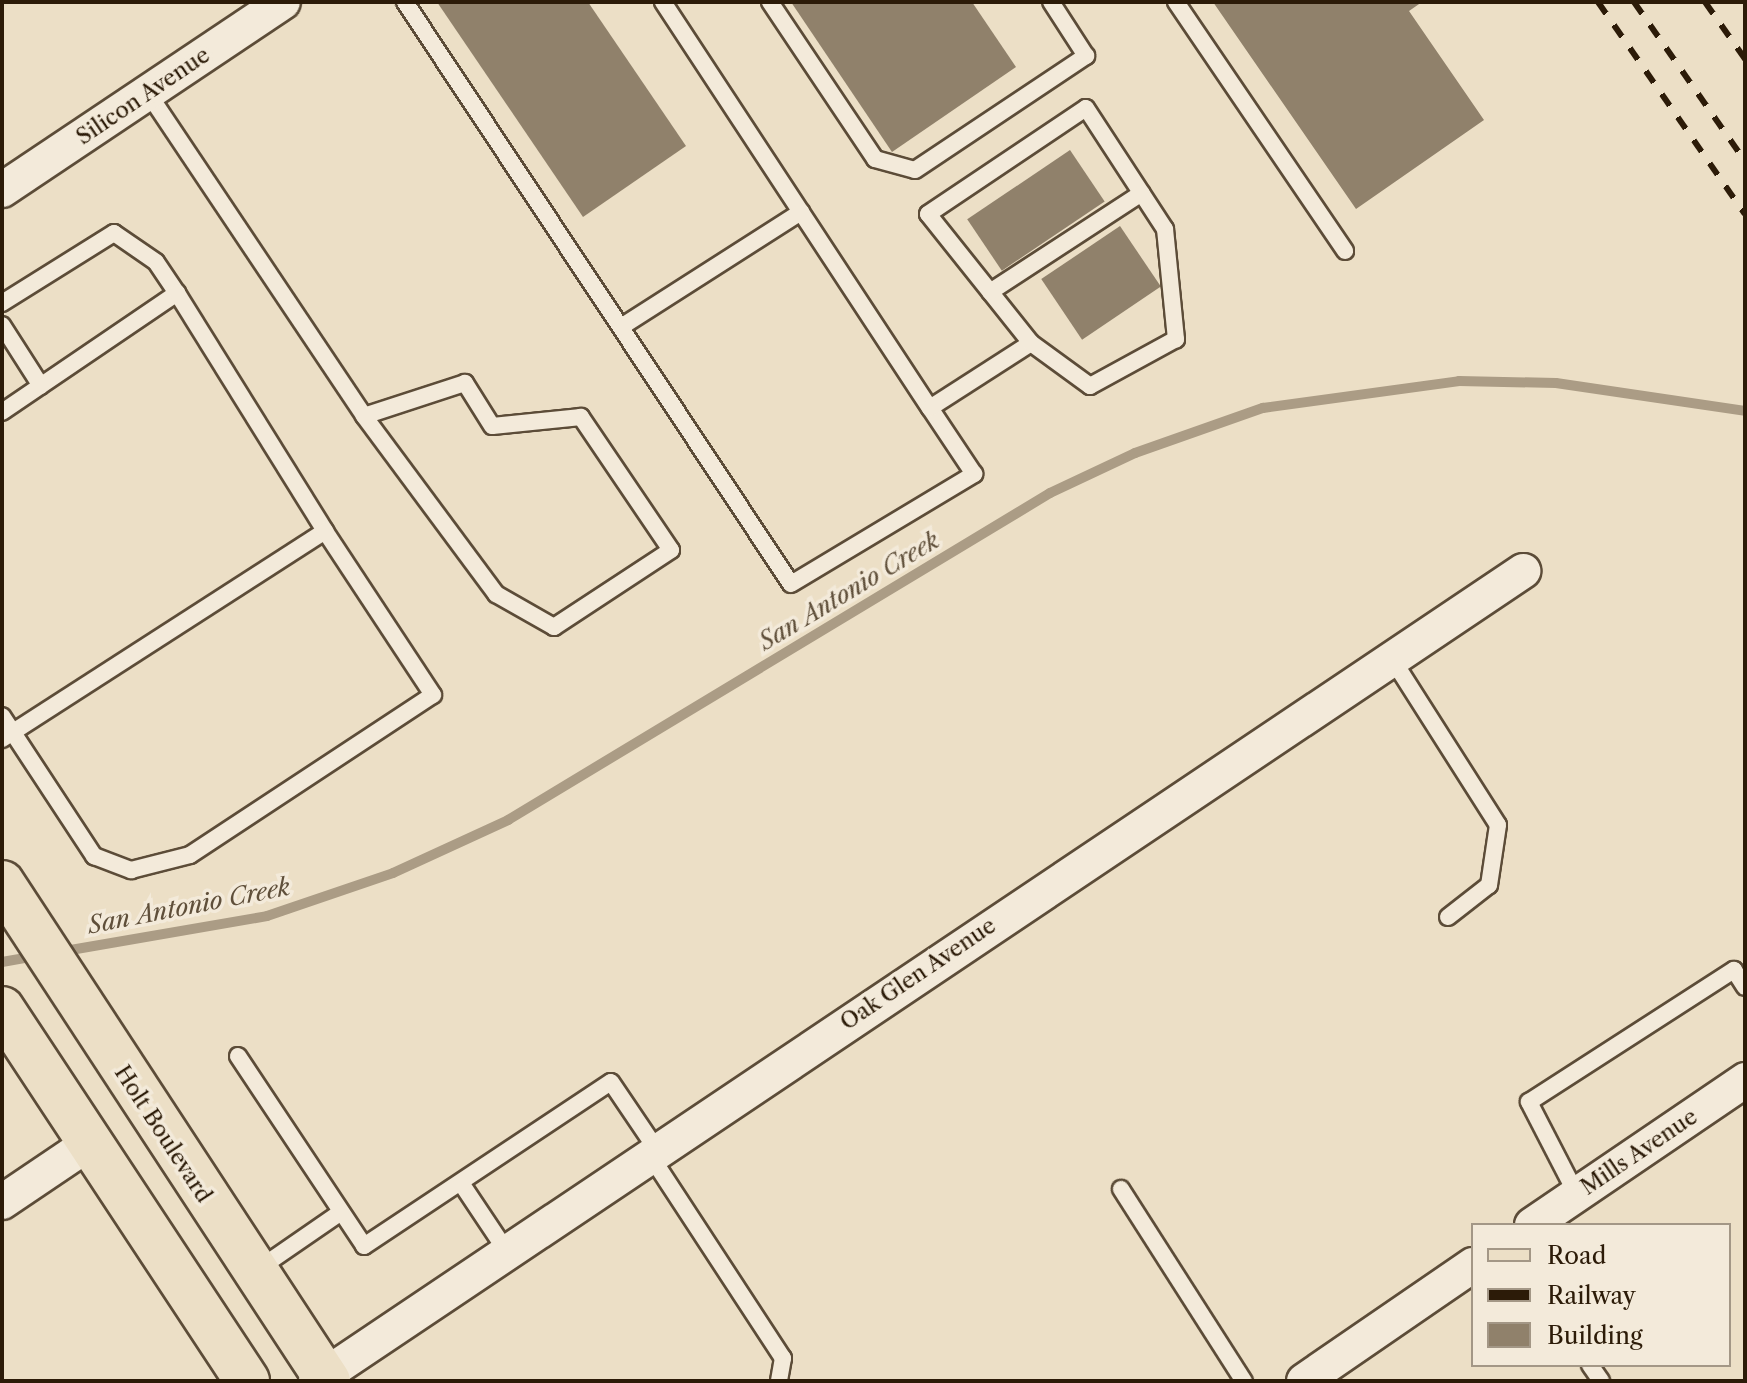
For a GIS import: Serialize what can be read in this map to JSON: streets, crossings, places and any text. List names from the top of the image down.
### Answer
{
  "streets": {
    "main road": ["Holt Boulevard"],
    "street": ["Silicon Avenue", "Oak Glen Avenue", "Mills Avenue"]
  },
  "crossings": [
    ["Oak Glen Avenue", "Holt Boulevard"]
  ],
  "water": ["San Antonio Creek"],
  "legend": ["Road", "Railway", "Building"]
}
